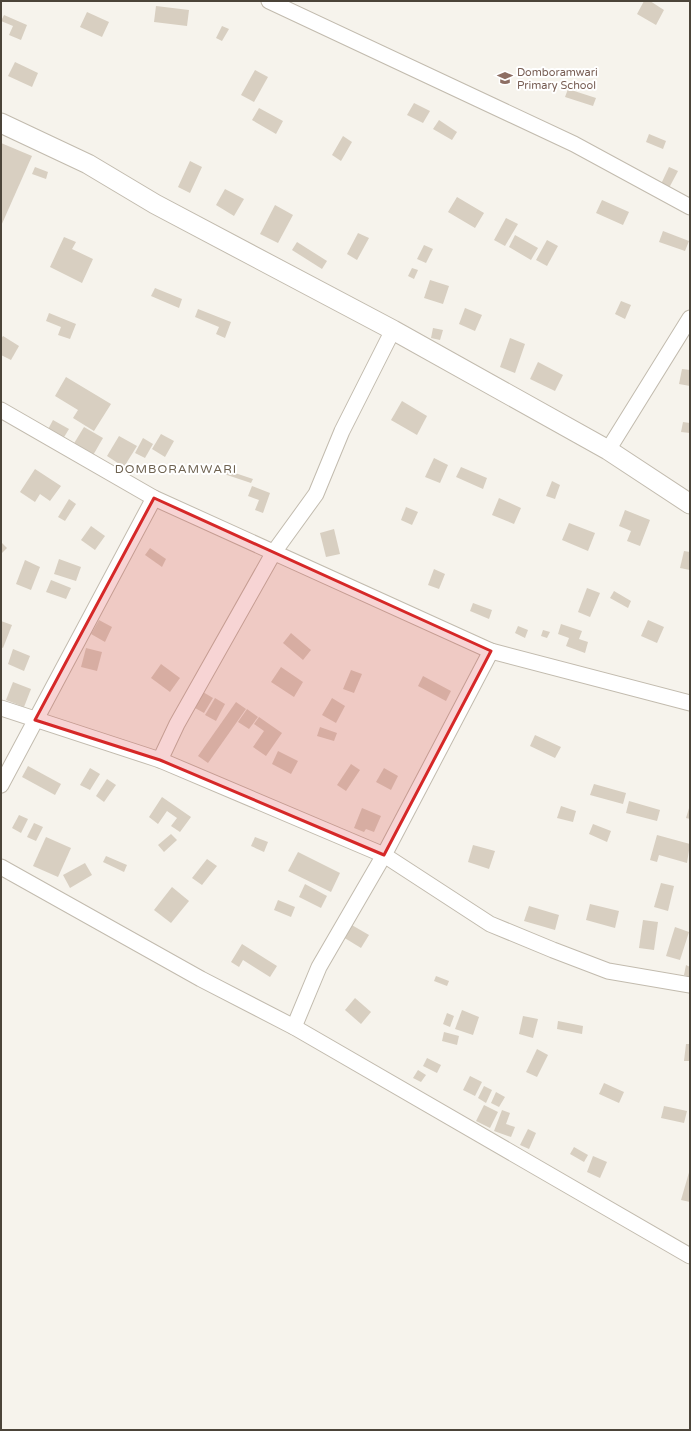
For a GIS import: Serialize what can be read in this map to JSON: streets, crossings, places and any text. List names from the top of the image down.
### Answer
{
  "districts": ["DOMBORAMWARI"],
  "places": {
    "school or university": ["Domboramwari Primary School"]
  }
}
